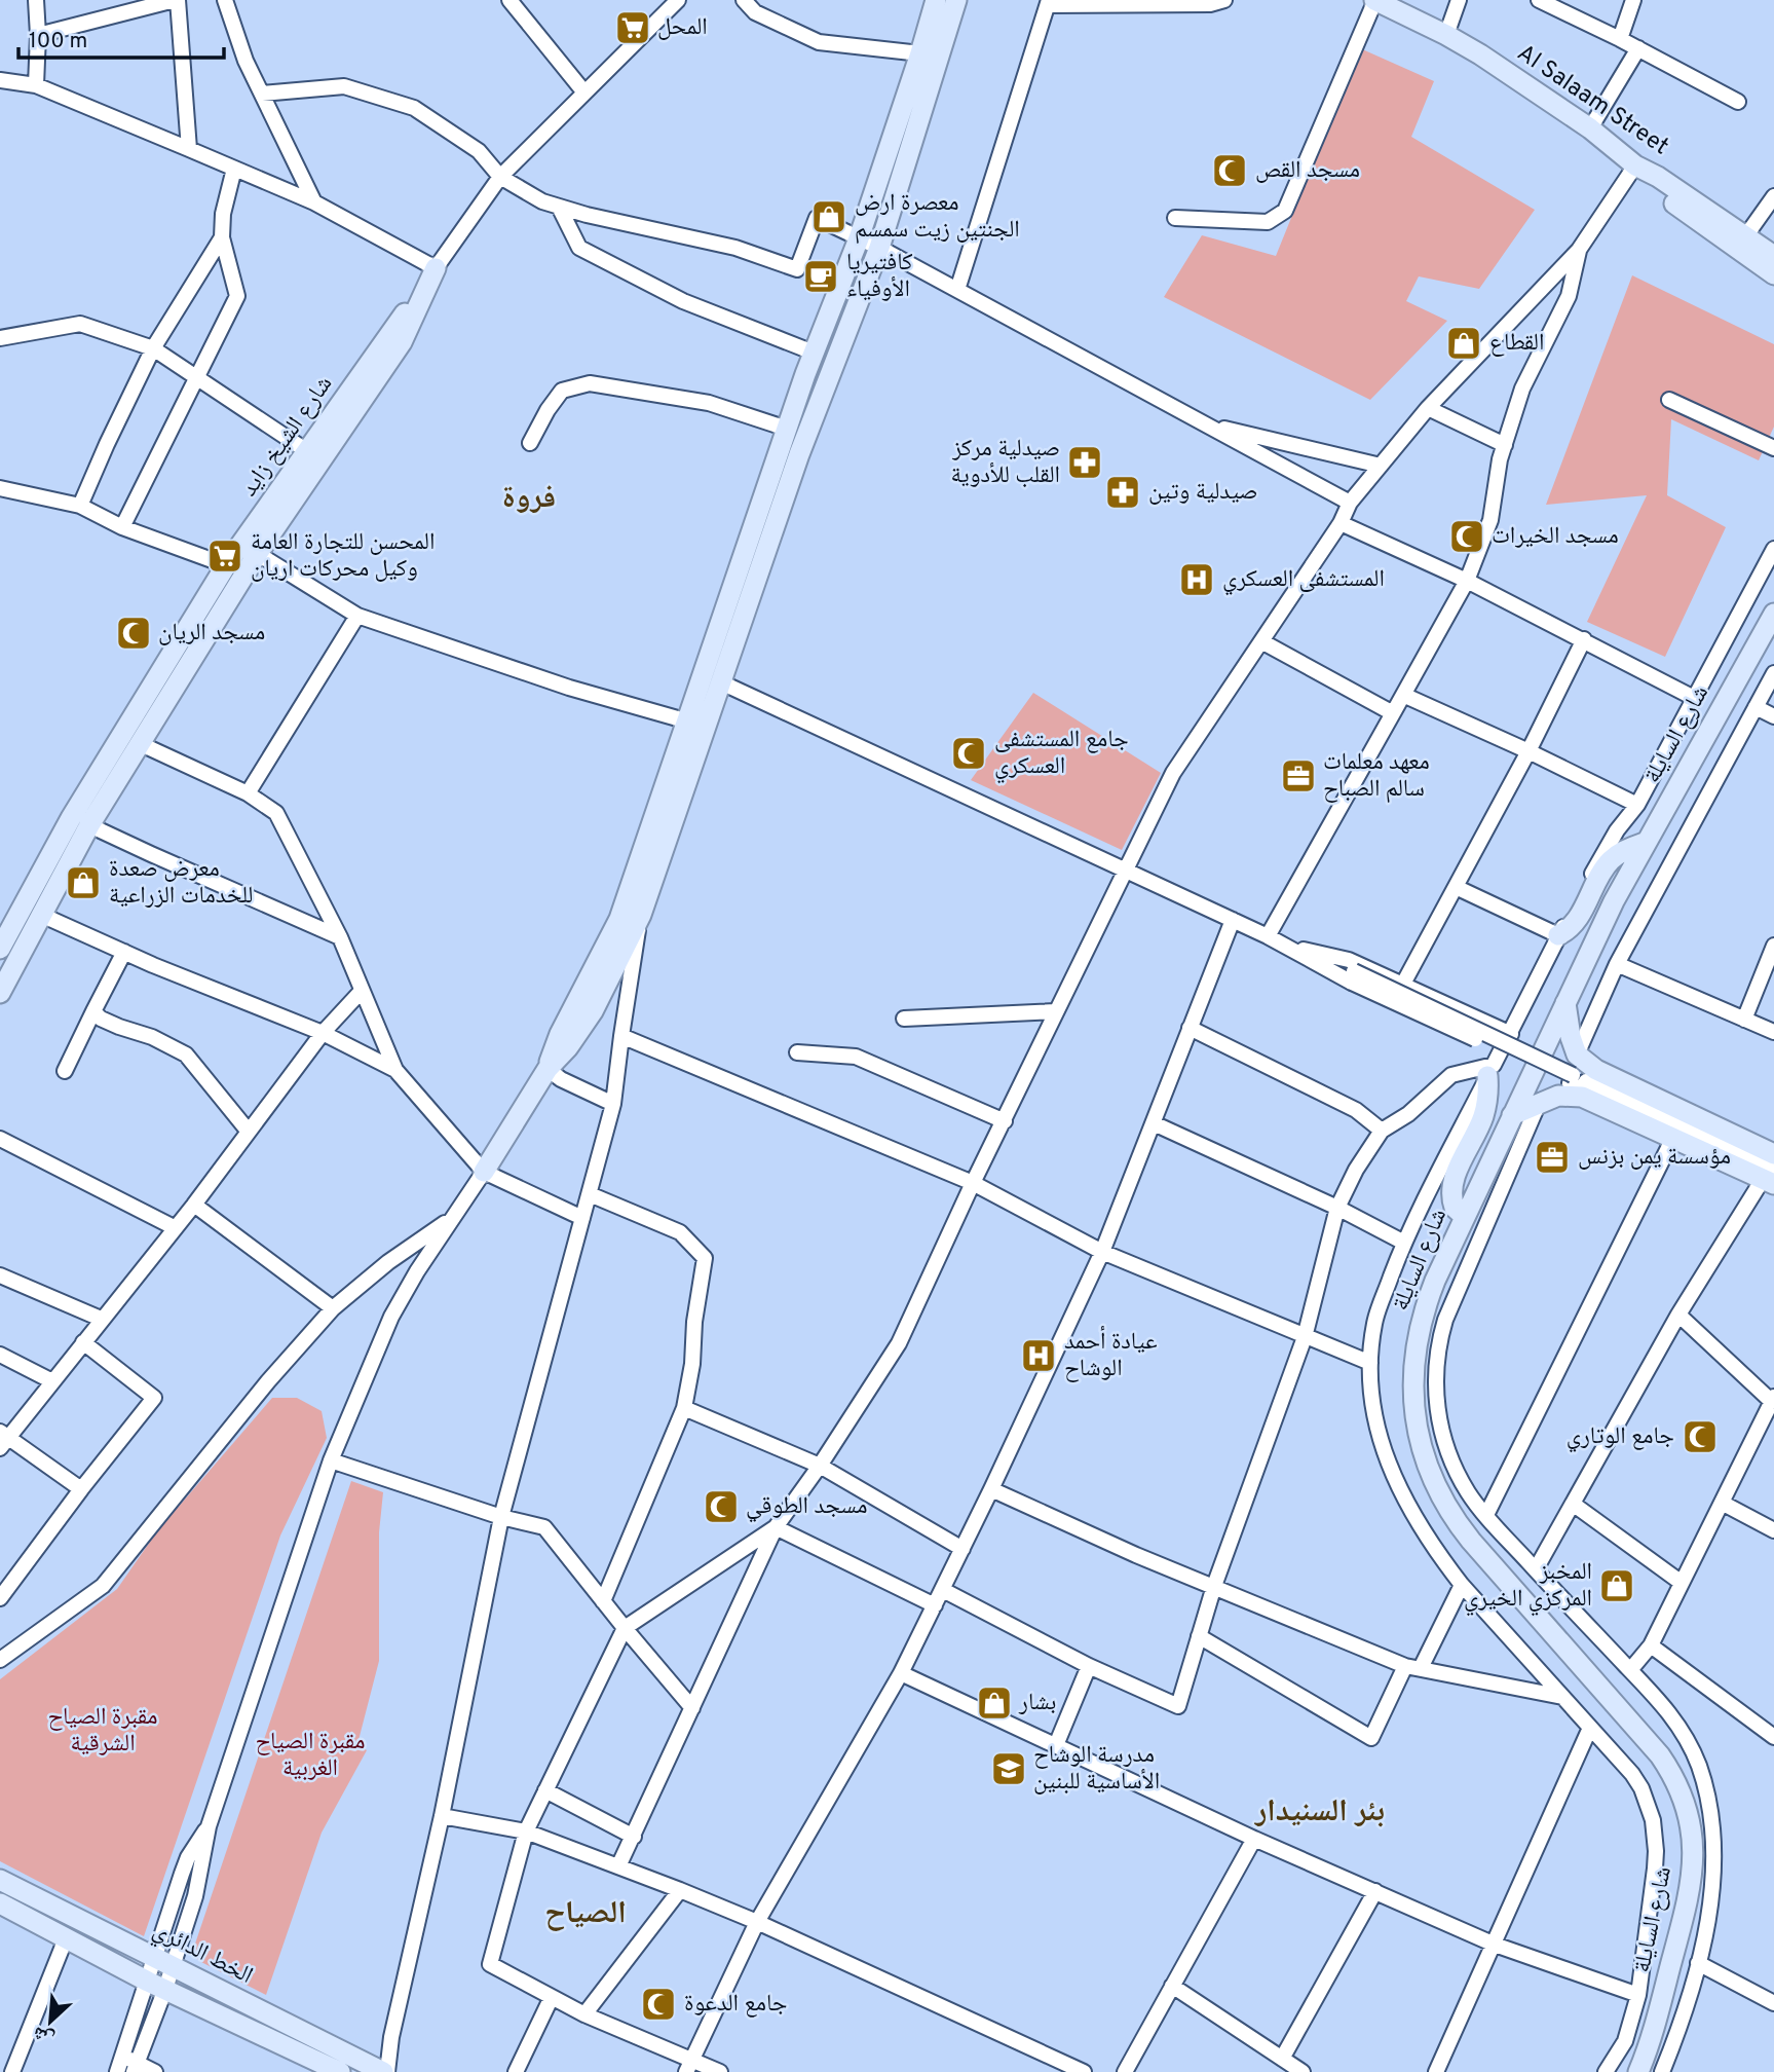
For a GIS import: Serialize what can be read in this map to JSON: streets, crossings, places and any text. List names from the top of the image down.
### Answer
{
  "streets": {
    "main road": [
      "Al Salaam Street",
      "شارع الشيخ زايد",
      "شارع السايلة",
      "الخط الدائري"
    ]
  },
  "districts": ["فروة", "بئر السنيدار", "الصياح"],
  "parks": ["مقبرة الصياح الشرقية", "مقبرة الصياح الغربية"],
  "places": {
    "supermarket": ["المحل", "المحسن للتجارة العامة وكيل محركات اريان"],
    "mosque": [
      "مسجد القص",
      "مسجد الخيرات",
      "مسجد الريان",
      "جامع المستشفى العسكري",
      "جامع الوتاري",
      "مسجد الطوقي",
      "جامع الدعوة"
    ],
    "shop": [
      "معصرة ارض الجنتين زيت سمسم",
      "القطاع",
      "معرض صعدة للخدمات الزراعية",
      "المخبز المركزي الخيري",
      "بشار"
    ],
    "cafe": ["كافتيريا الأوفياء"],
    "pharmacy": ["صيدلية مركز القلب للأدوية", "صيدلية وتين"],
    "hospital": ["المستشفى العسكري", "عيادة أحمد الوشاح"],
    "office": ["معهد معلمات سالم الصباح", "مؤسسة يمن بزنس"],
    "school or university": ["مدرسة الوشاح الأساسية للبنين"]
  },
  "scale_bar": "100 m",
  "north": "bottom left"
}
